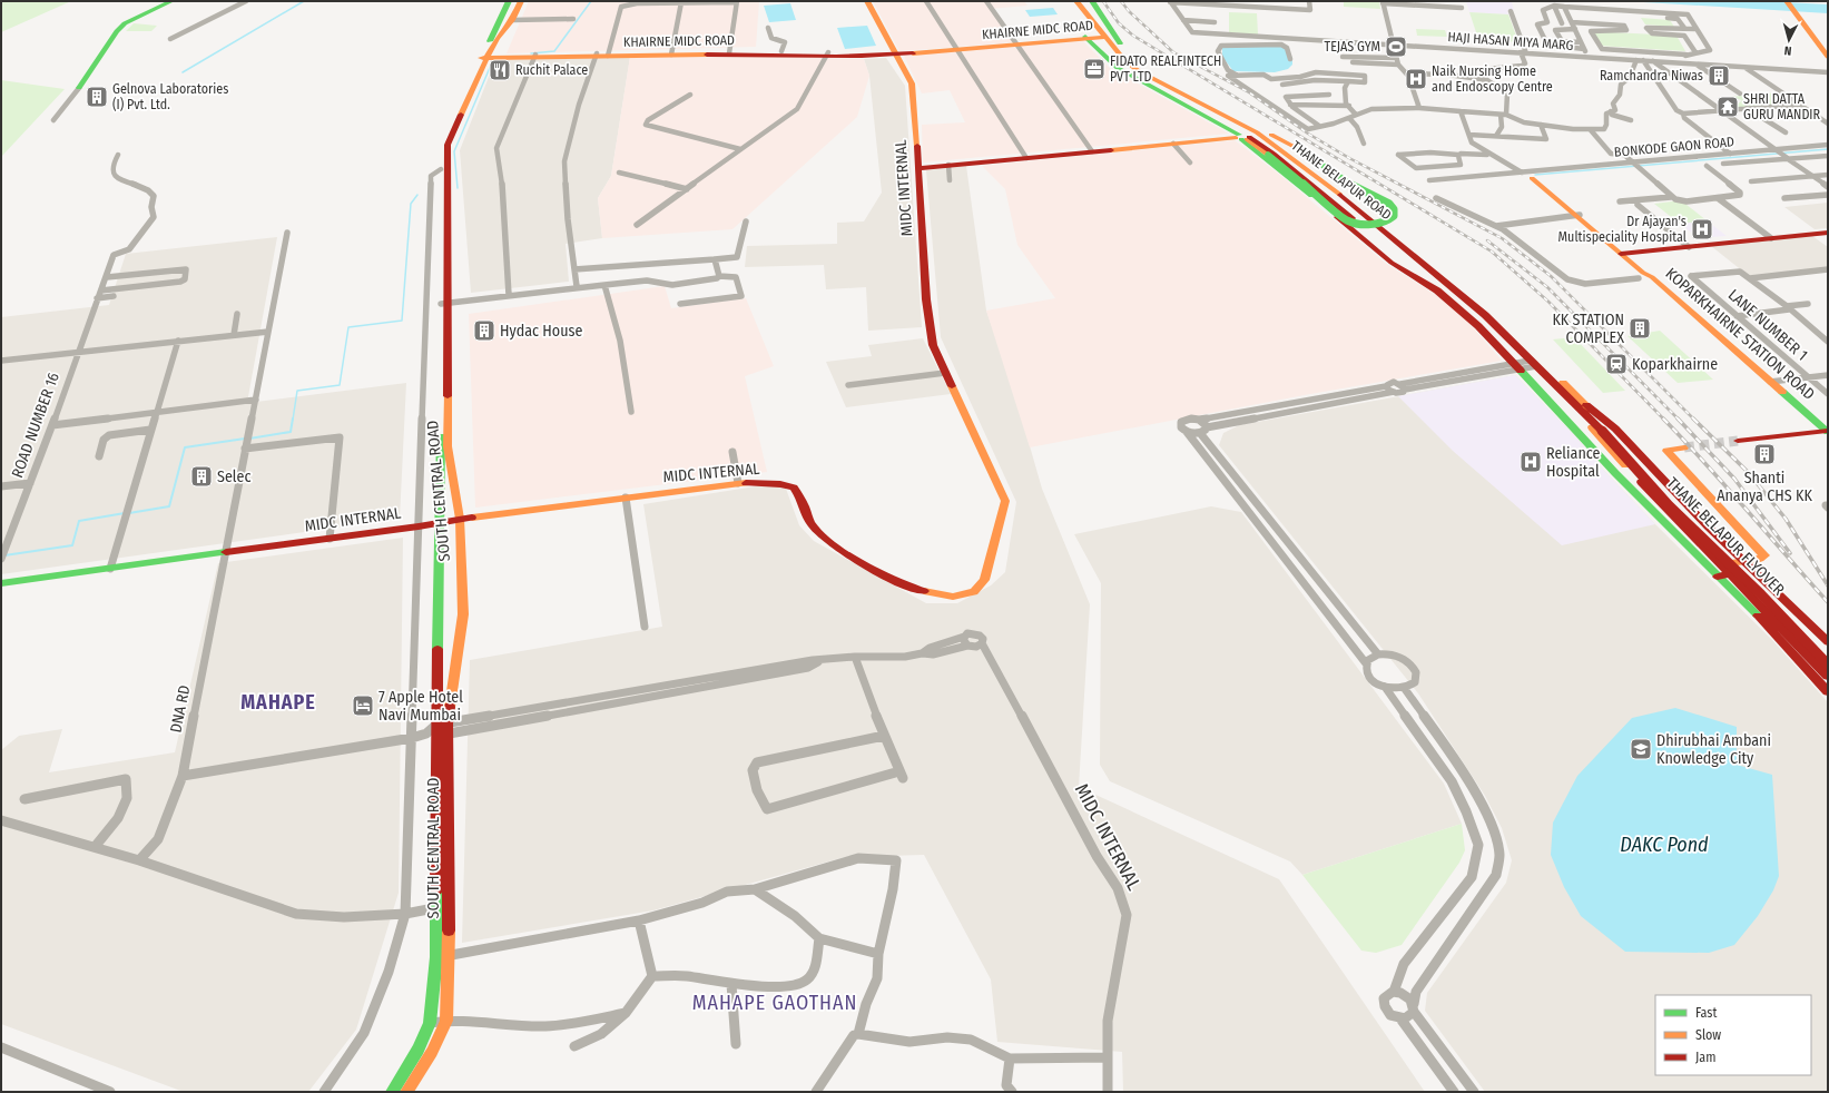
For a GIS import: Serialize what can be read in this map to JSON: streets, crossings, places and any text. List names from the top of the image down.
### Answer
{
  "streets": {
    "main road": [
      "KHAIRNE MIDC ROAD",
      "THANE BELAPUR ROAD",
      "MIDC INTERNAL",
      "KOPARKHAIRNE STATION ROAD",
      "SOUTH CENTRAL ROAD",
      "THANE BELAPUR FLYOVER"
    ],
    "street": [
      "HAJI HASAN MIYA MARG",
      "BONKODE GAON ROAD",
      "LANE NUMBER 1",
      "ROAD NUMBER 16",
      "DNA RD"
    ]
  },
  "crossings": [
    ["KHAIRNE MIDC ROAD", "THANE BELAPUR ROAD"],
    ["KHAIRNE MIDC ROAD", "MIDC INTERNAL"],
    ["KHAIRNE MIDC ROAD", "SOUTH CENTRAL ROAD"],
    ["BONKODE GAON ROAD", "KOPARKHAIRNE STATION ROAD"],
    ["MIDC INTERNAL", "SOUTH CENTRAL ROAD"],
    ["MIDC INTERNAL", "DNA RD"]
  ],
  "districts": ["MAHAPE", "MAHAPE GAOTHAN"],
  "water": ["DAKC Pond"],
  "places": {
    "sports": ["TEJAS GYM"],
    "office": ["FIDATO REALFINTECH PVT LTD"],
    "restaurant": ["Ruchit Palace"],
    "building": [
      "Ramchandra Niwas",
      "Gelnova Laboratories (I) Pvt. Ltd.",
      "KK STATION COMPLEX",
      "Hydac House",
      "Shanti Ananya CHS KK",
      "Selec"
    ],
    "hospital": ["Naik Nursing Home and Endoscopy Centre", "Dr Ajayan's Multispeciality Hospital", "Reliance Hospital"],
    "temple": ["SHRI DATTA GURU MANDIR"],
    "station": ["Koparkhairne"],
    "hotel": ["7 Apple Hotel Navi Mumbai"],
    "school or university": ["Dhirubhai Ambani Knowledge City"]
  },
  "legend": ["Fast", "Slow", "Jam"],
  "north": "bottom"
}
